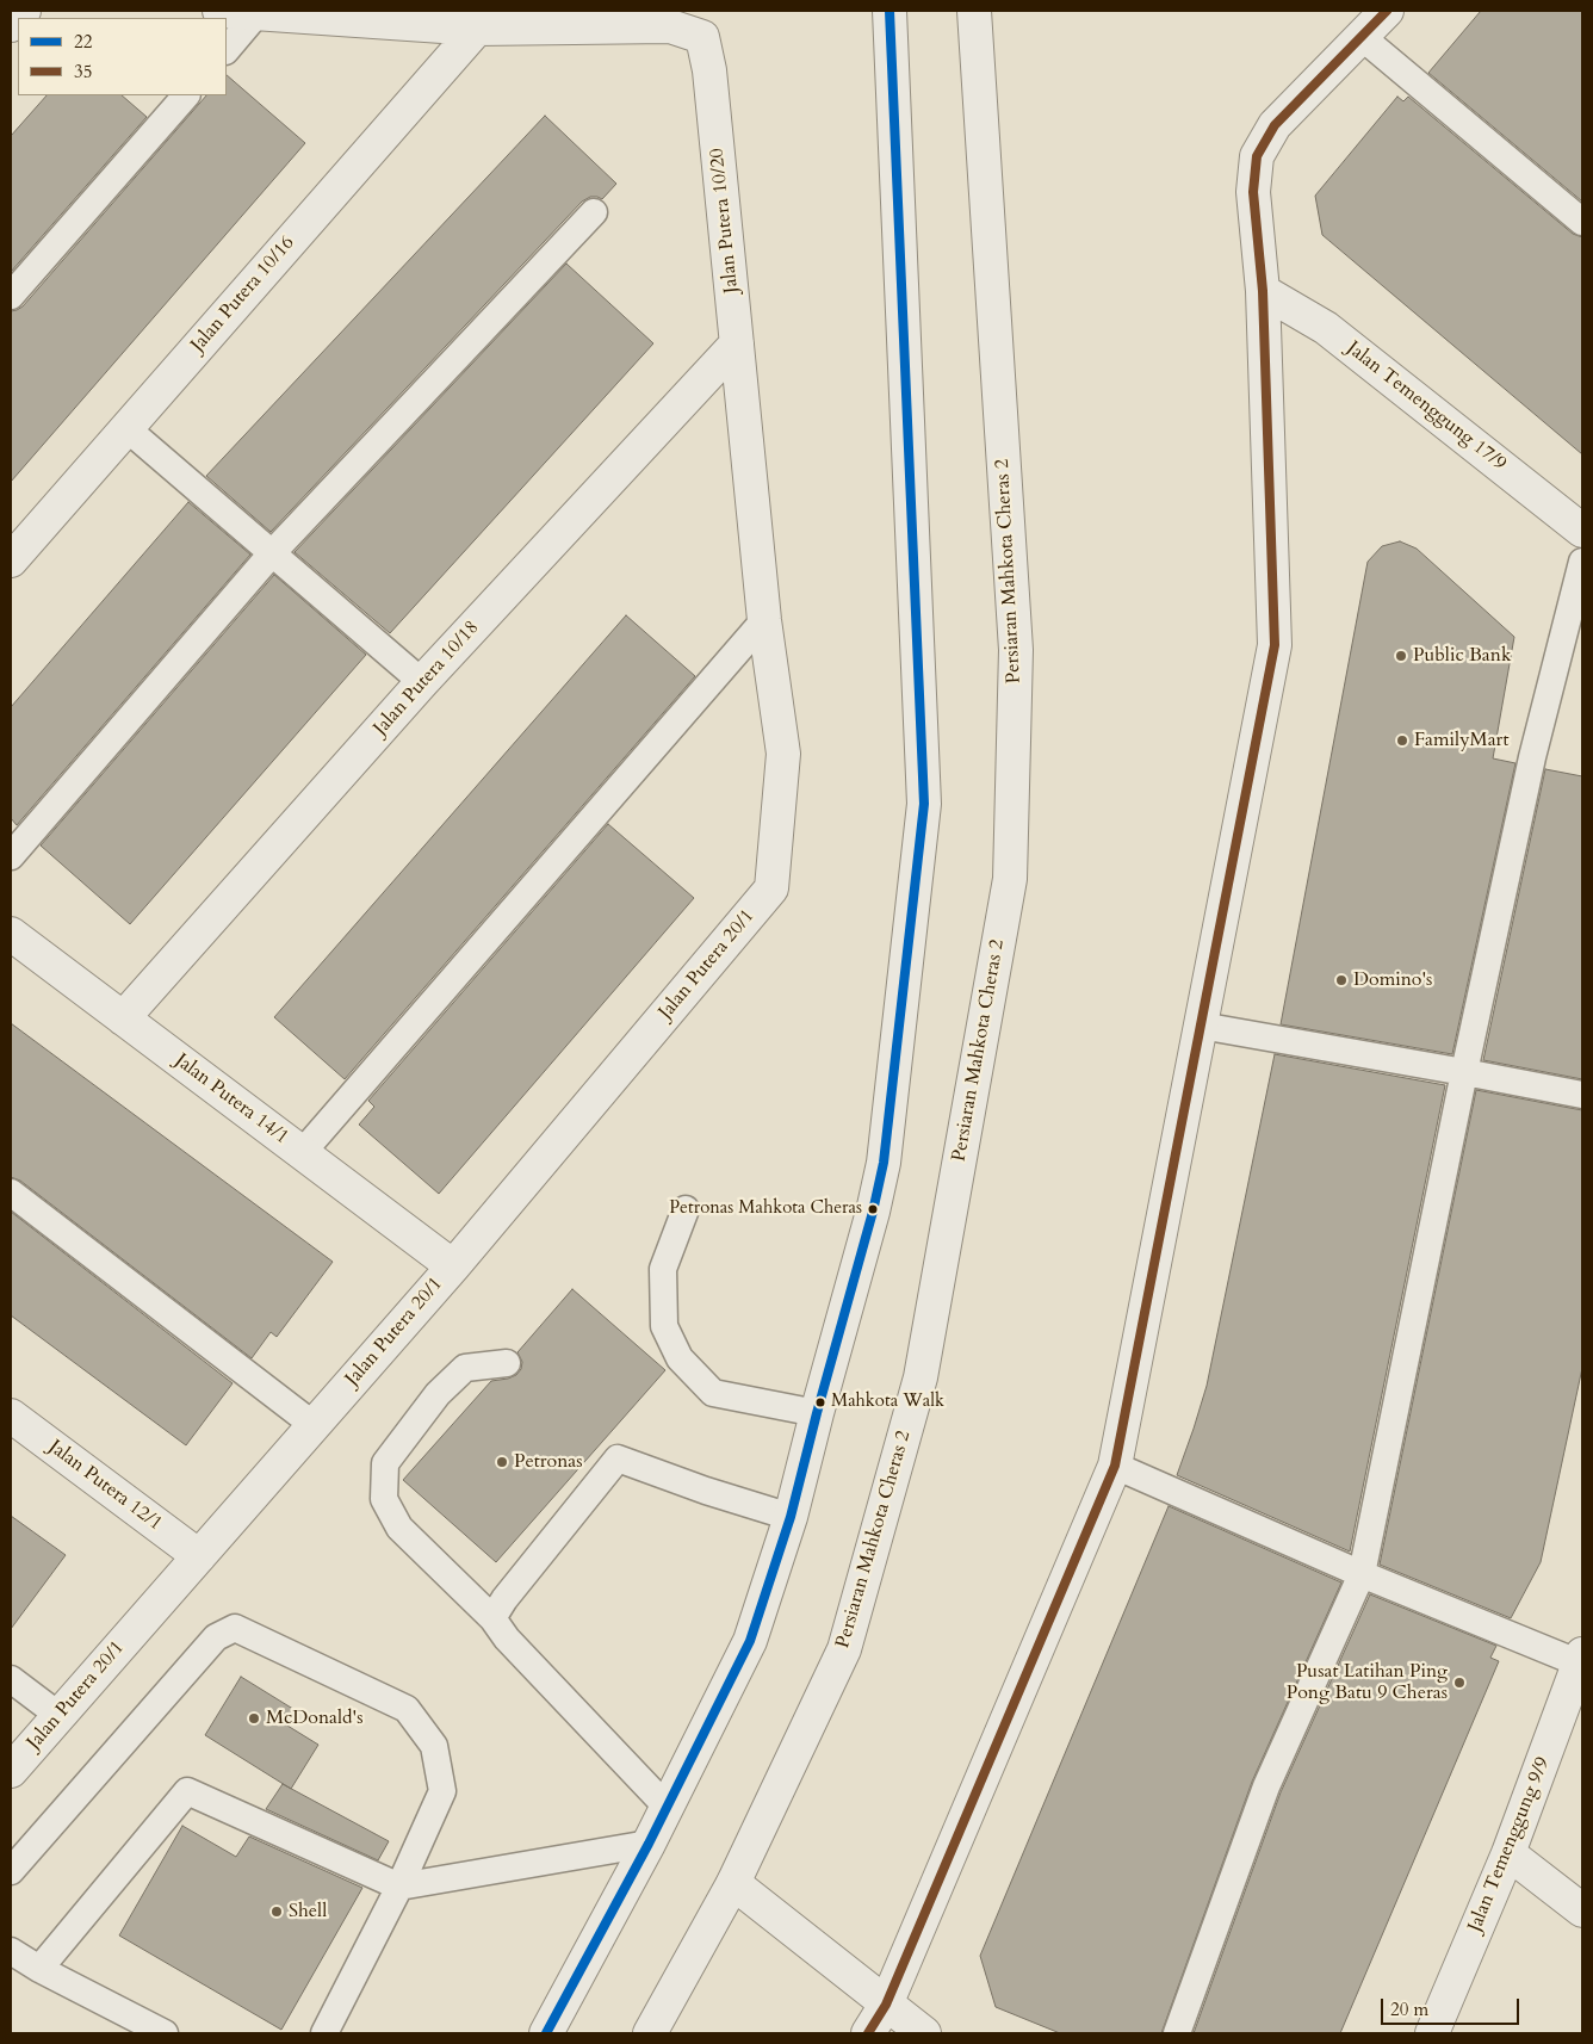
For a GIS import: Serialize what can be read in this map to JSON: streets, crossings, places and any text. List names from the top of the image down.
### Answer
{
  "streets": {
    "street": [
      "Jalan Putera 10/20",
      "Jalan Putera 10/16",
      "Jalan Temenggung 17/9",
      "Persiaran Mahkota Cheras 2",
      "Jalan Putera 10/18",
      "Jalan Putera 20/1",
      "Jalan Putera 14/1",
      "Jalan Putera 12/1",
      "Jalan Temenggung 9/9"
    ]
  },
  "crossings": [
    ["Jalan Putera 10/20", "Jalan Putera 10/16"],
    ["Jalan Putera 10/20", "Jalan Putera 10/18"],
    ["Jalan Putera 10/20", "Jalan Putera 20/1"],
    ["Jalan Putera 10/18", "Jalan Putera 14/1"],
    ["Jalan Putera 20/1", "Jalan Putera 14/1"],
    ["Jalan Putera 20/1", "Jalan Putera 12/1"]
  ],
  "places": [
    "Public Bank",
    "FamilyMart",
    "Domino's",
    "Petronas Mahkota Cheras",
    "Mahkota Walk",
    "Petronas",
    "Pusat Latihan Ping Pong Batu 9 Cheras",
    "McDonald's",
    "Shell"
  ],
  "lines": ["transit line 22", "transit line 35"],
  "legend": ["22", "35"],
  "scale_bar": "20 m"
}
